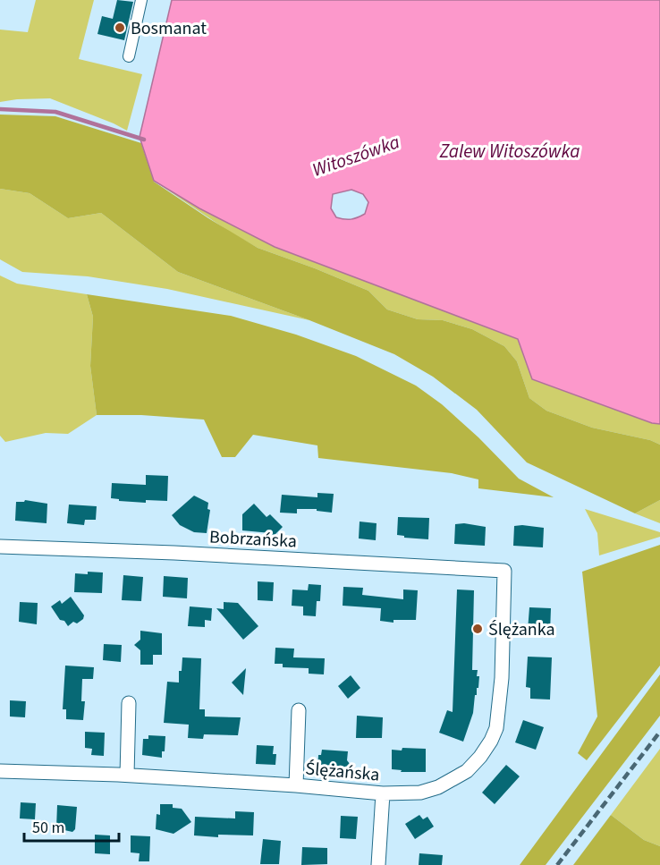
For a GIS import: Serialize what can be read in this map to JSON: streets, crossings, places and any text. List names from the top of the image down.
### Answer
{
  "streets": {
    "street": ["Bobrzańska", "Ślężańska"]
  },
  "crossings": [
    ["Bobrzańska", "Ślężańska"]
  ],
  "water": ["Zalew Witoszówka", "Witoszówka"],
  "places": ["Bosmanat", "Ślężanka"],
  "scale_bar": "50 m"
}
